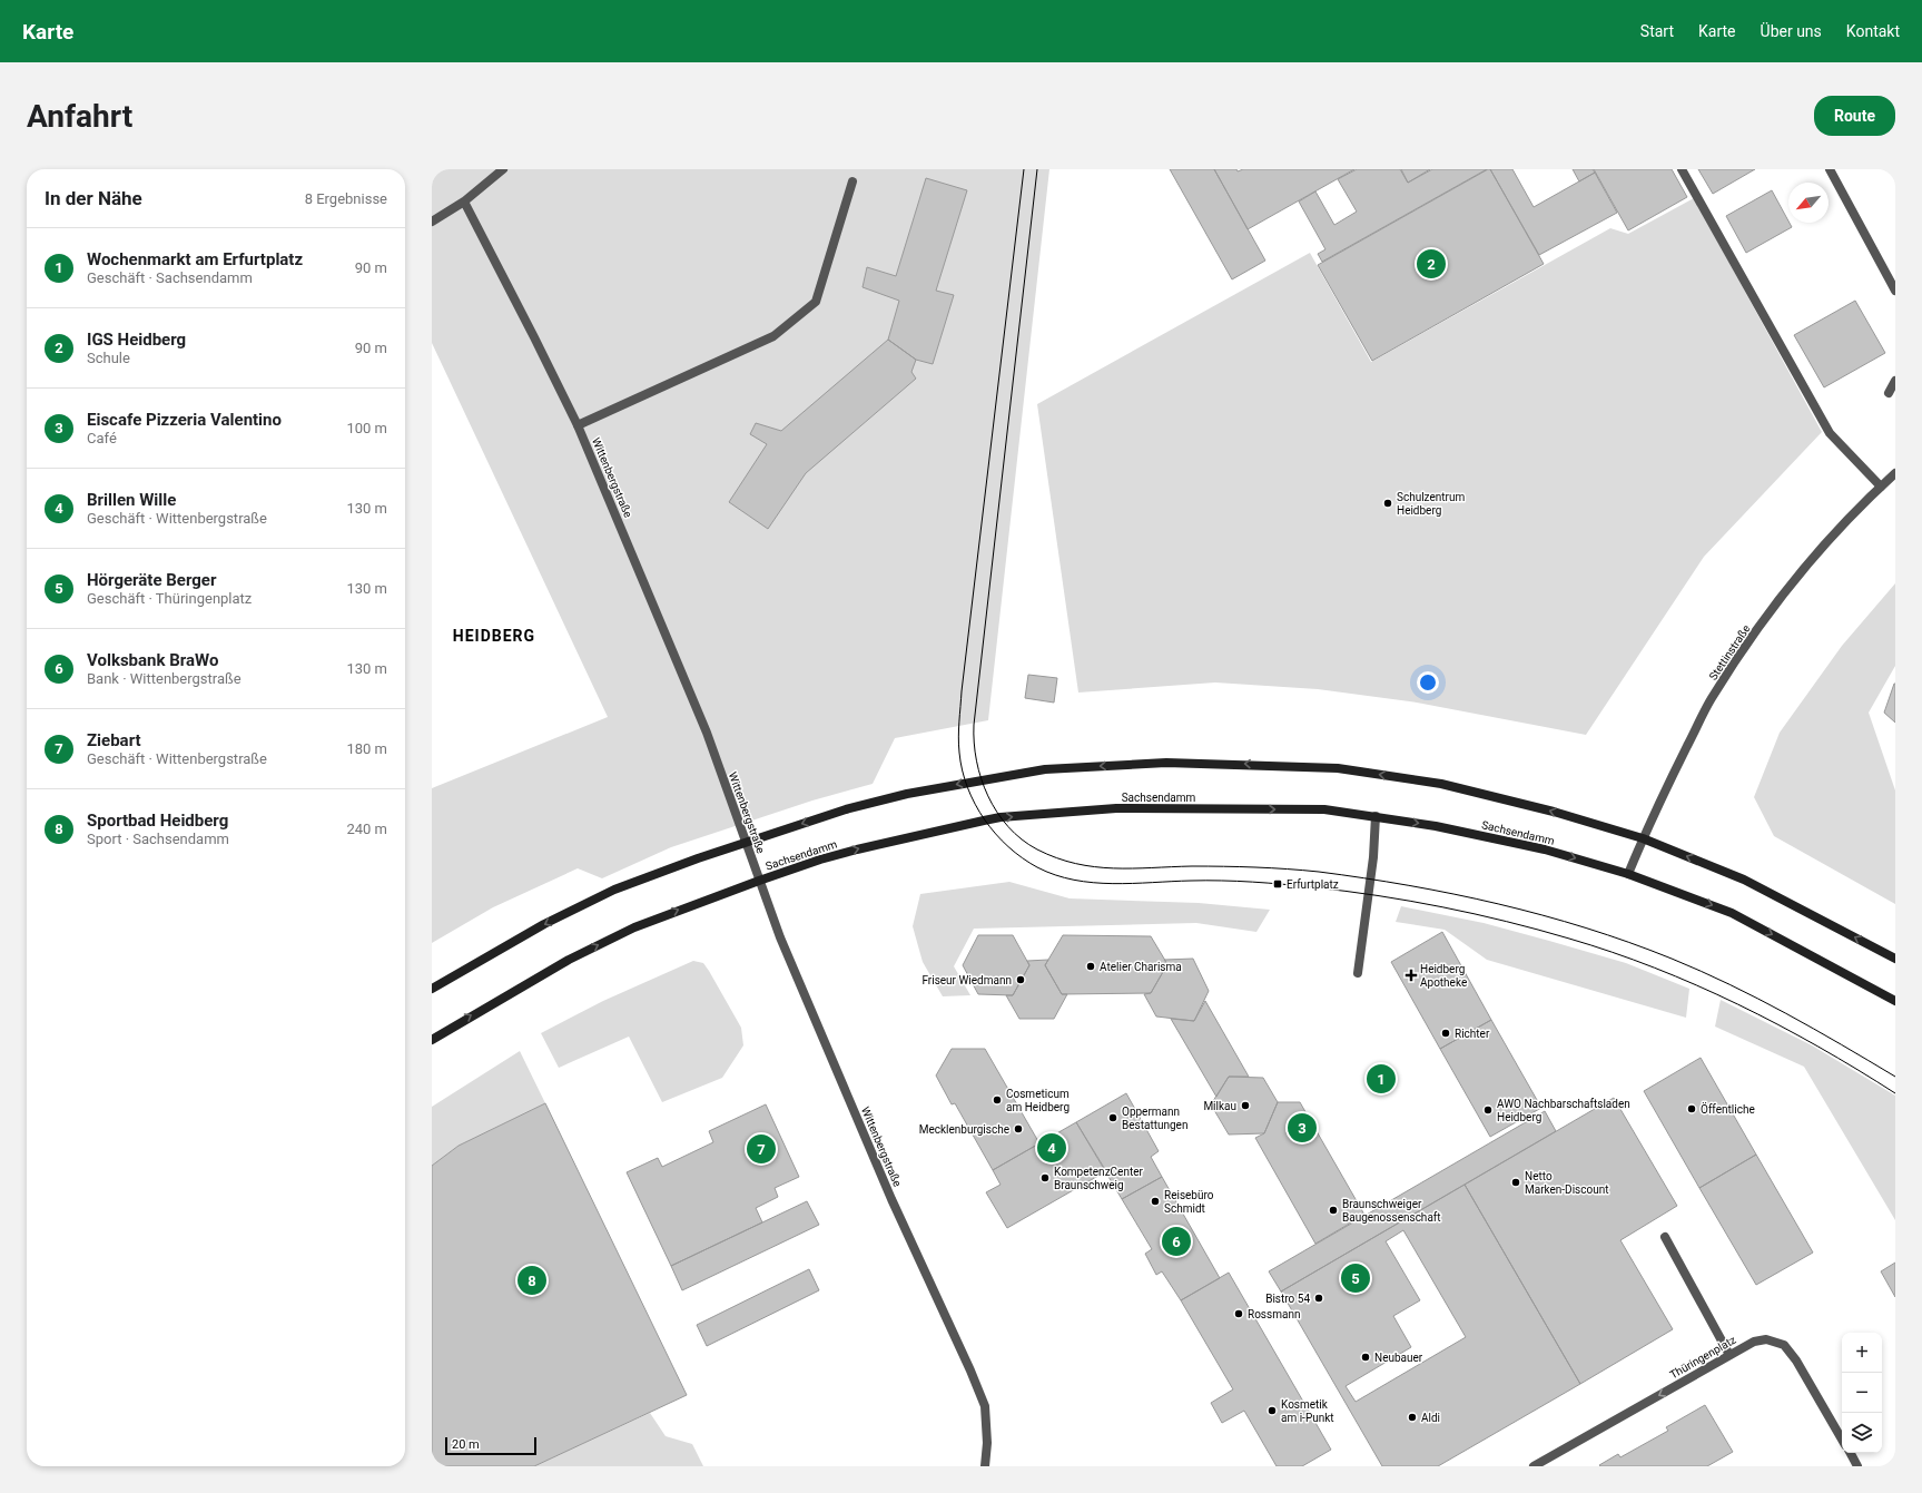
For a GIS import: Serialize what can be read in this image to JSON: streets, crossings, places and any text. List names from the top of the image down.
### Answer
{
  "streets": {
    "street": [
      "Wittenbergstraße",
      "Stettinstraße",
      "Sachsendamm",
      "Thüringenplatz"
    ]
  },
  "crossings": [
    ["Wittenbergstraße", "Sachsendamm"],
    ["Stettinstraße", "Sachsendamm"]
  ],
  "one_way": ["Thüringenplatz"],
  "districts": ["HEIDBERG"],
  "places": {
    "other": [
      "Schulzentrum Heidberg",
      "Atelier Charisma",
      "Friseur Wiedmann",
      "Richter",
      "Cosmeticum am Heidberg",
      "Milkau",
      "Öffentliche",
      "AWO Nachbarschaftsladen Heidberg",
      "Oppermann Bestattungen",
      "Mecklenburgische",
      "KompetenzCenter Braunschweig",
      "Netto Marken-Discount",
      "Reisebüro Schmidt",
      "Braunschweiger Baugenossenschaft",
      "Bistro 54",
      "Rossmann",
      "Neubauer",
      "Kosmetik am i-Punkt",
      "Aldi"
    ],
    "transit": ["Erfurtplatz"],
    "health": ["Heidberg Apotheke"]
  },
  "scale_bar": "20 m",
  "north": "bottom left",
  "page": {
    "header": "Karte",
    "nav": [
      "Start",
      "Karte",
      "Über uns",
      "Kontakt"
    ],
    "buttons": "Route",
    "title": "Anfahrt",
    "heading": ["In der Nähe", "8 Ergebnisse"],
    "list": [
      {
        "mark": "1",
        "name": "Wochenmarkt am Erfurtplatz",
        "note": "Geschäft · Sachsendamm",
        "value": "90 m"
      },
      {
        "mark": "2",
        "name": "IGS Heidberg",
        "note": "Schule",
        "value": "90 m"
      },
      {
        "mark": "3",
        "name": "Eiscafe Pizzeria Valentino",
        "note": "Café",
        "value": "100 m"
      },
      {
        "mark": "4",
        "name": "Brillen Wille",
        "note": "Geschäft · Wittenbergstraße",
        "value": "130 m"
      },
      {
        "mark": "5",
        "name": "Hörgeräte Berger",
        "note": "Geschäft · Thüringenplatz",
        "value": "130 m"
      },
      {
        "mark": "6",
        "name": "Volksbank BraWo",
        "note": "Bank · Wittenbergstraße",
        "value": "130 m"
      },
      {
        "mark": "7",
        "name": "Ziebart",
        "note": "Geschäft · Wittenbergstraße",
        "value": "180 m"
      },
      {
        "mark": "8",
        "name": "Sportbad Heidberg",
        "note": "Sport · Sachsendamm",
        "value": "240 m"
      }
    ],
    "pins": [
      "2",
      "1",
      "3",
      "4",
      "7",
      "6",
      "5",
      "8"
    ],
    "map_buttons": ["+", "−"],
    "scale": "20 m"
  }
}
